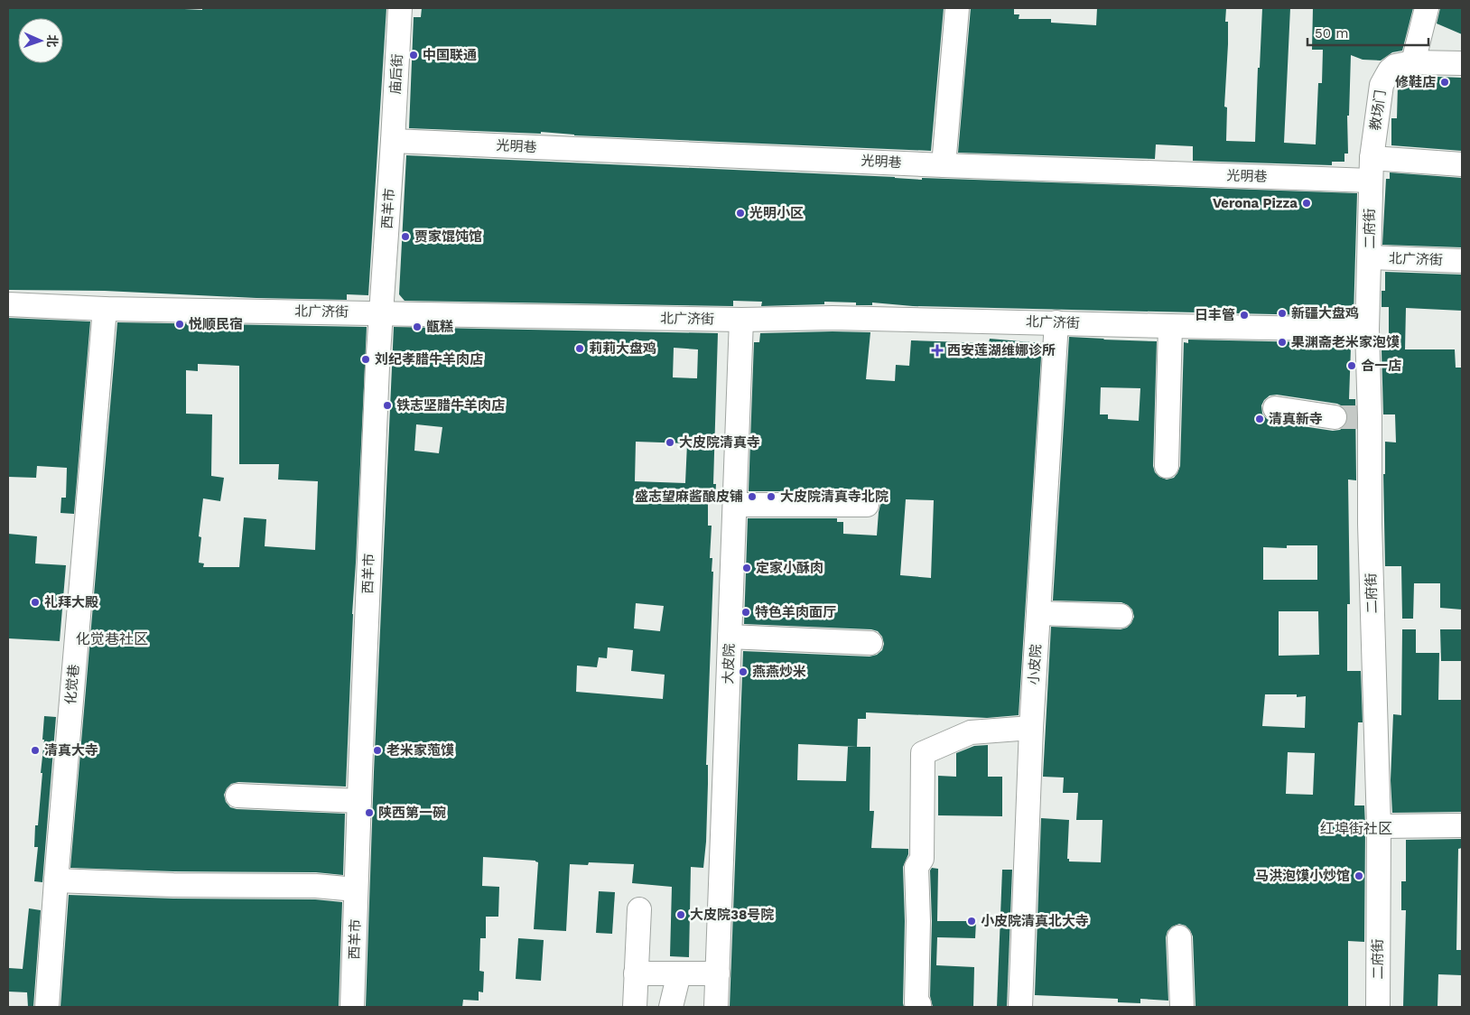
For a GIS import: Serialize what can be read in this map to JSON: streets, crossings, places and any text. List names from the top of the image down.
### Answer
{
  "streets": {
    "street": [
      "庙后街",
      "教场门",
      "光明巷",
      "西羊市",
      "二府街",
      "北广济街",
      "大皮院",
      "小皮院",
      "化觉巷"
    ]
  },
  "crossings": [
    ["庙后街", "光明巷"],
    ["庙后街", "西羊市"],
    ["教场门", "光明巷"],
    ["教场门", "二府街"],
    ["光明巷", "西羊市"],
    ["光明巷", "二府街"],
    ["西羊市", "北广济街"],
    ["二府街", "北广济街"],
    ["北广济街", "大皮院"],
    ["北广济街", "小皮院"],
    ["北广济街", "化觉巷"]
  ],
  "districts": ["化觉巷社区", "红埠街社区"],
  "places": {
    "other": [
      "中国联通",
      "修鞋店",
      "Verona Pizza",
      "光明小区",
      "贾家馄饨馆",
      "新疆大盘鸡",
      "日丰管",
      "悦顺民宿",
      "甑糕",
      "果渊斋老米家泡馍",
      "莉莉大盘鸡",
      "刘纪孝腊牛羊肉店",
      "合一店",
      "铁志坚腊牛羊肉店",
      "清真新寺",
      "大皮院清真寺",
      "盛志望麻酱酿皮铺",
      "大皮院清真寺北院",
      "定家小酥肉",
      "礼拜大殿",
      "特色羊肉面厅",
      "燕燕炒米",
      "清真大寺",
      "老米家萢馍",
      "陕西第一碗",
      "马洪泡馍小炒馆",
      "大皮院38号院",
      "小皮院清真北大寺"
    ],
    "health": ["西安莲湖维娜诊所"]
  },
  "scale_bar": "50 m",
  "north": "right"
}
